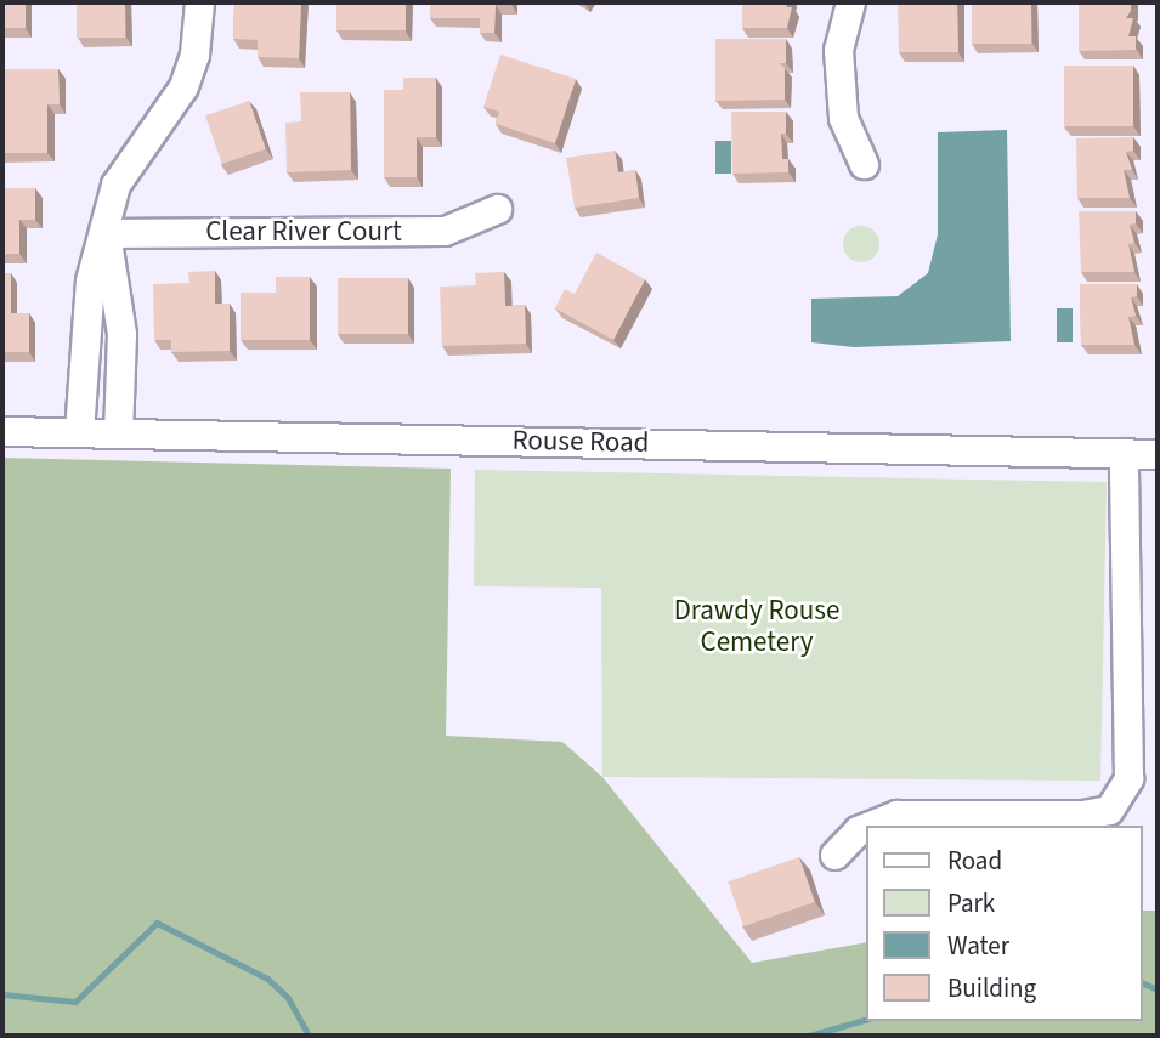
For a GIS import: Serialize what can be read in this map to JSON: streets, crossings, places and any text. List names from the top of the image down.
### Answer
{
  "streets": {
    "street": ["Clear River Court", "Rouse Road"]
  },
  "parks": ["Drawdy Rouse Cemetery"],
  "legend": [
    "Road",
    "Park",
    "Water",
    "Building"
  ]
}
